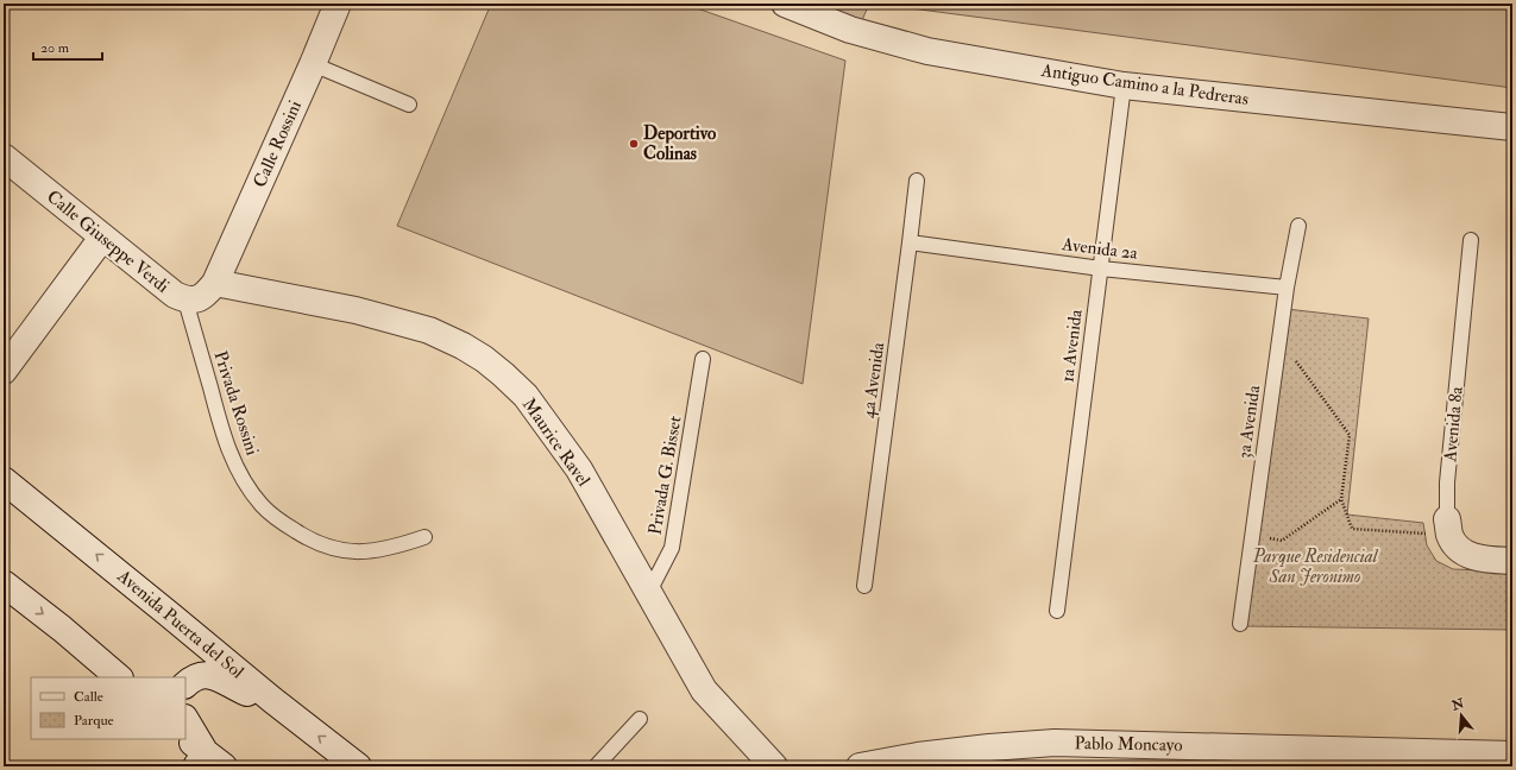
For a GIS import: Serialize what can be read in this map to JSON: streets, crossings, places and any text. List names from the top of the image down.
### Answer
{
  "streets": {
    "street": [
      "Antiguo Camino a la Pedreras",
      "Calle Rossini",
      "Calle Giuseppe Verdi",
      "Maurice Ravel",
      "Avenida Puerta del Sol",
      "Pablo Moncayo"
    ],
    "lane": [
      "Avenida 2a",
      "1a Avenida",
      "4a Avenida",
      "Privada Rossini",
      "3a Avenida",
      "Avenida 8a",
      "Privada G. Bisset"
    ]
  },
  "crossings": [
    ["Antiguo Camino a la Pedreras", "1a Avenida"],
    ["Calle Rossini", "Calle Giuseppe Verdi"],
    ["Calle Rossini", "Maurice Ravel"],
    ["Calle Giuseppe Verdi", "Privada Rossini"],
    ["Calle Giuseppe Verdi", "Maurice Ravel"],
    ["Avenida 2a", "1a Avenida"],
    ["Avenida 2a", "4a Avenida"],
    ["Avenida 2a", "3a Avenida"],
    ["Maurice Ravel", "Privada G. Bisset"]
  ],
  "parks": ["Parque Residencial San Jeronimo"],
  "places": ["Deportivo Colinas"],
  "legend": ["Calle", "Parque"],
  "scale_bar": "20 m",
  "north": "top"
}
